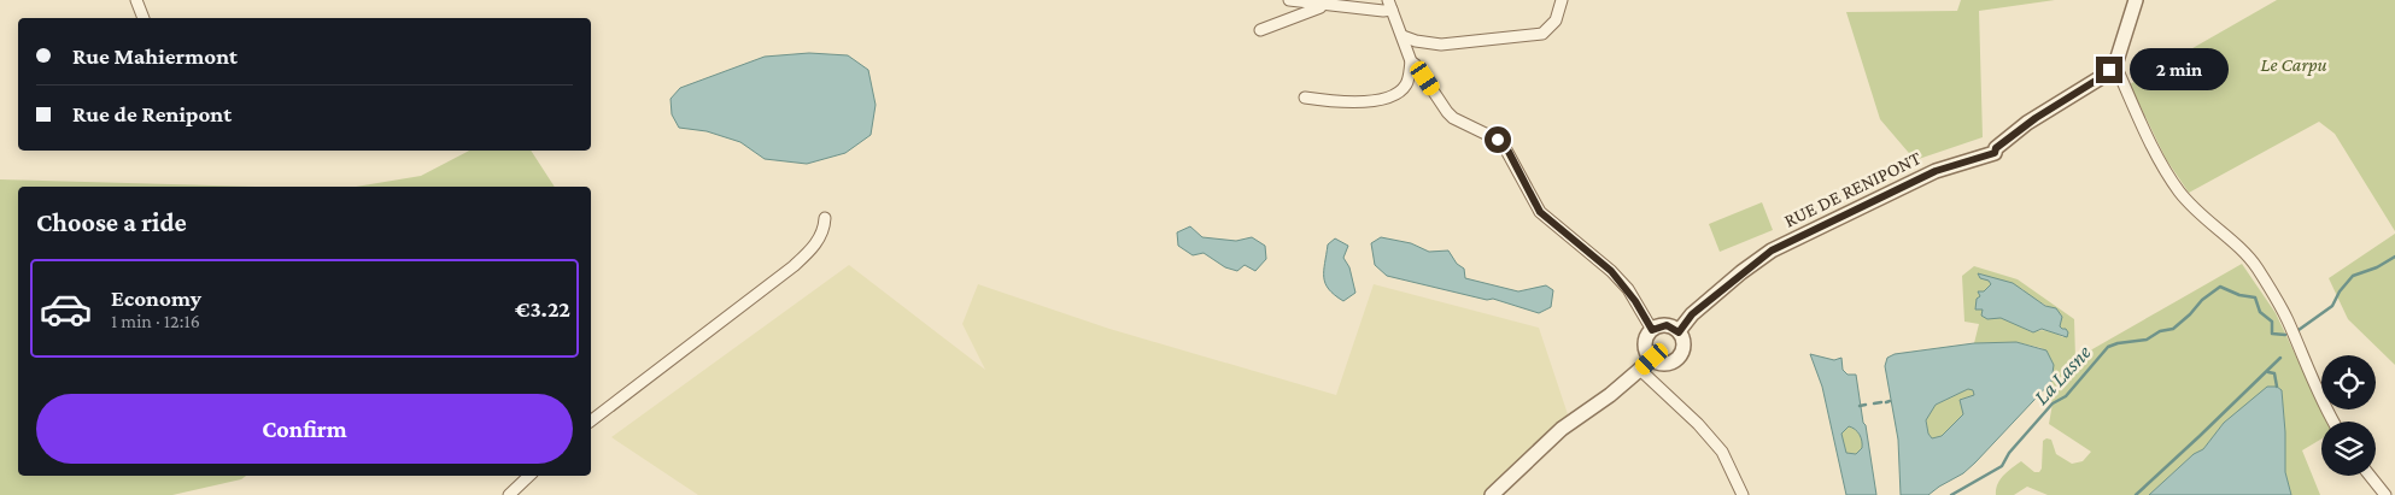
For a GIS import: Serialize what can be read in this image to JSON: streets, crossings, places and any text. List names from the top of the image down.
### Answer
{
  "streets": {
    "street": ["RUE DE RENIPONT"]
  },
  "water": ["La Lasne"],
  "parks": ["Le Carpu"],
  "page": {
    "banner": ["Rue Mahiermont", "Rue de Renipont"],
    "bubble": "2 min",
    "heading": "Choose a ride",
    "list": [
      {
        "name": "Economy",
        "note": "1 min · 12:16",
        "value": "€3.22"
      }
    ],
    "buttons": "Confirm"
  }
}
